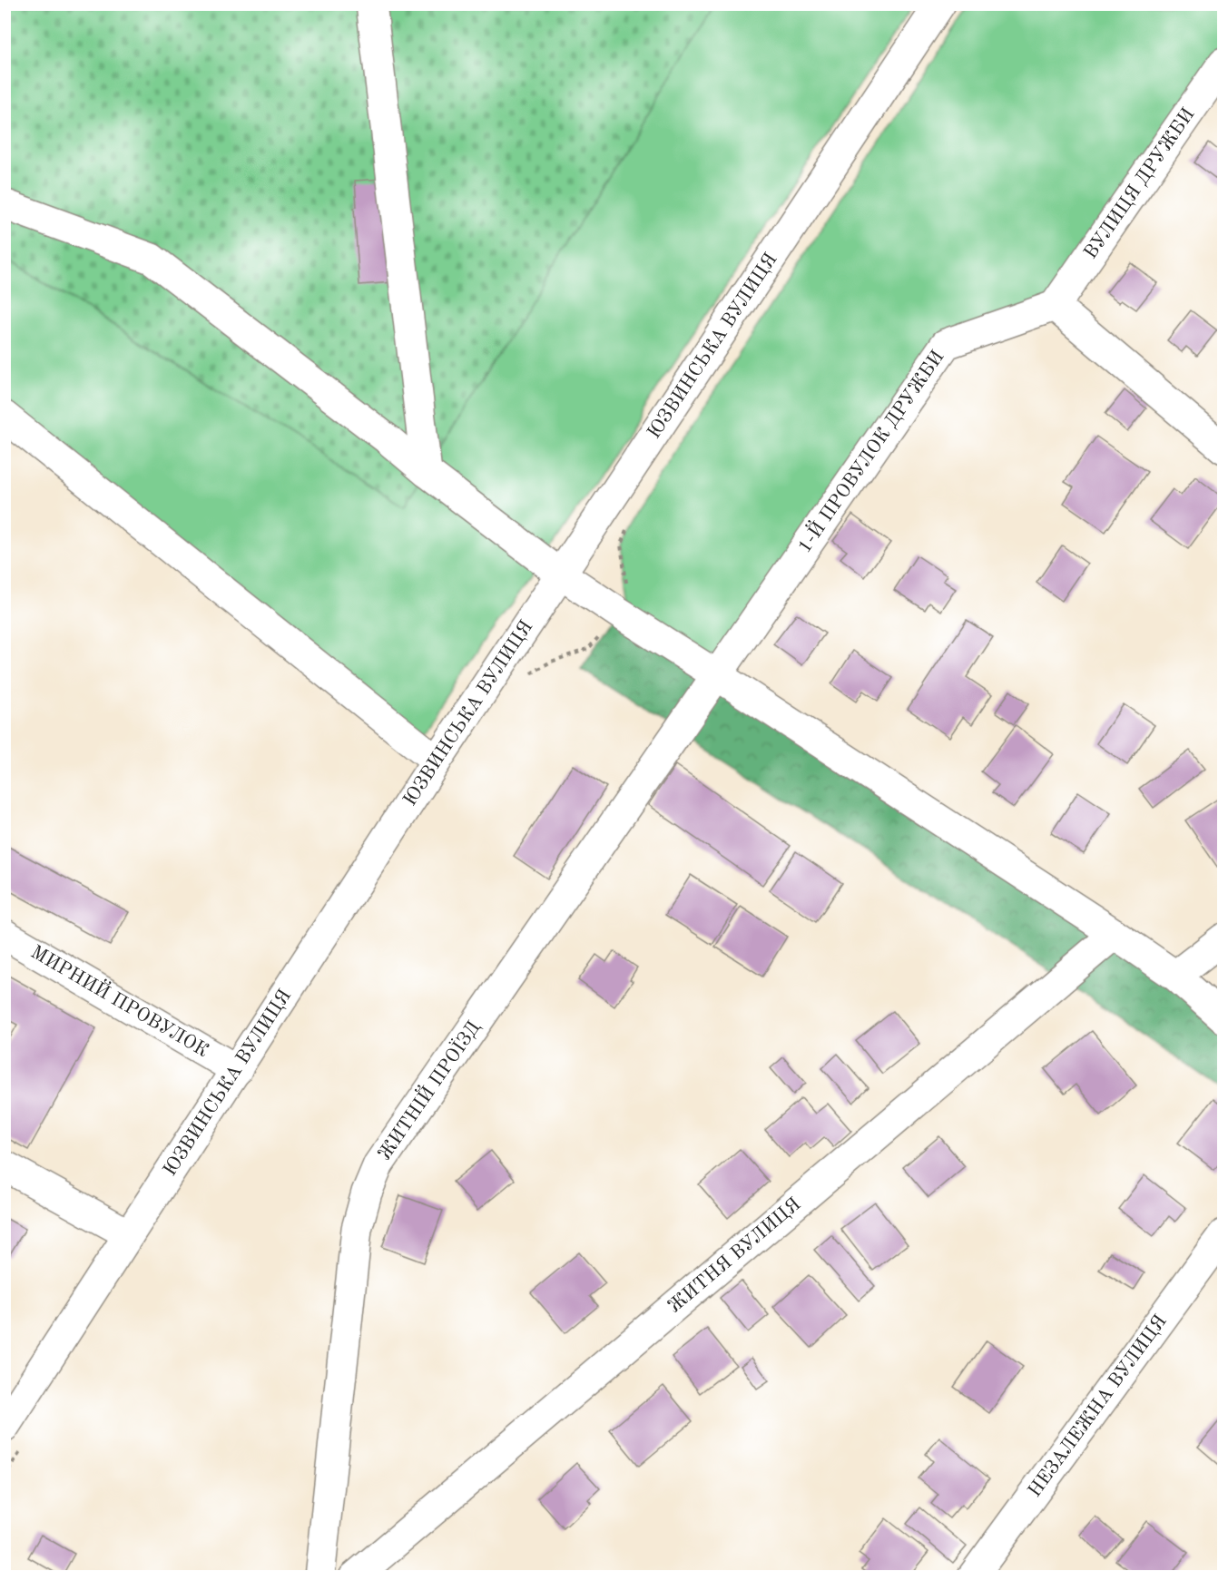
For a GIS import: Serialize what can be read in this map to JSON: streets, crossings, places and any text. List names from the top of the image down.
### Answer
{
  "streets": {
    "street": [
      "ВУЛИЦЯ ДРУЖБИ",
      "ЮЗВИНСЬКА ВУЛИЦЯ",
      "1-Й ПРОВУЛОК ДРУЖБИ",
      "МИРНИЙ ПРОВУЛОК",
      "ЖИТНІЙ ПРОЇЗД",
      "ЖИТНЯ ВУЛИЦЯ",
      "НЕЗАЛЕЖНА ВУЛИЦЯ"
    ]
  },
  "crossings": [
    ["ВУЛИЦЯ ДРУЖБИ", "1-Й ПРОВУЛОК ДРУЖБИ"],
    ["ЮЗВИНСЬКА ВУЛИЦЯ", "МИРНИЙ ПРОВУЛОК"],
    ["1-Й ПРОВУЛОК ДРУЖБИ", "ЖИТНІЙ ПРОЇЗД"]
  ]
}
